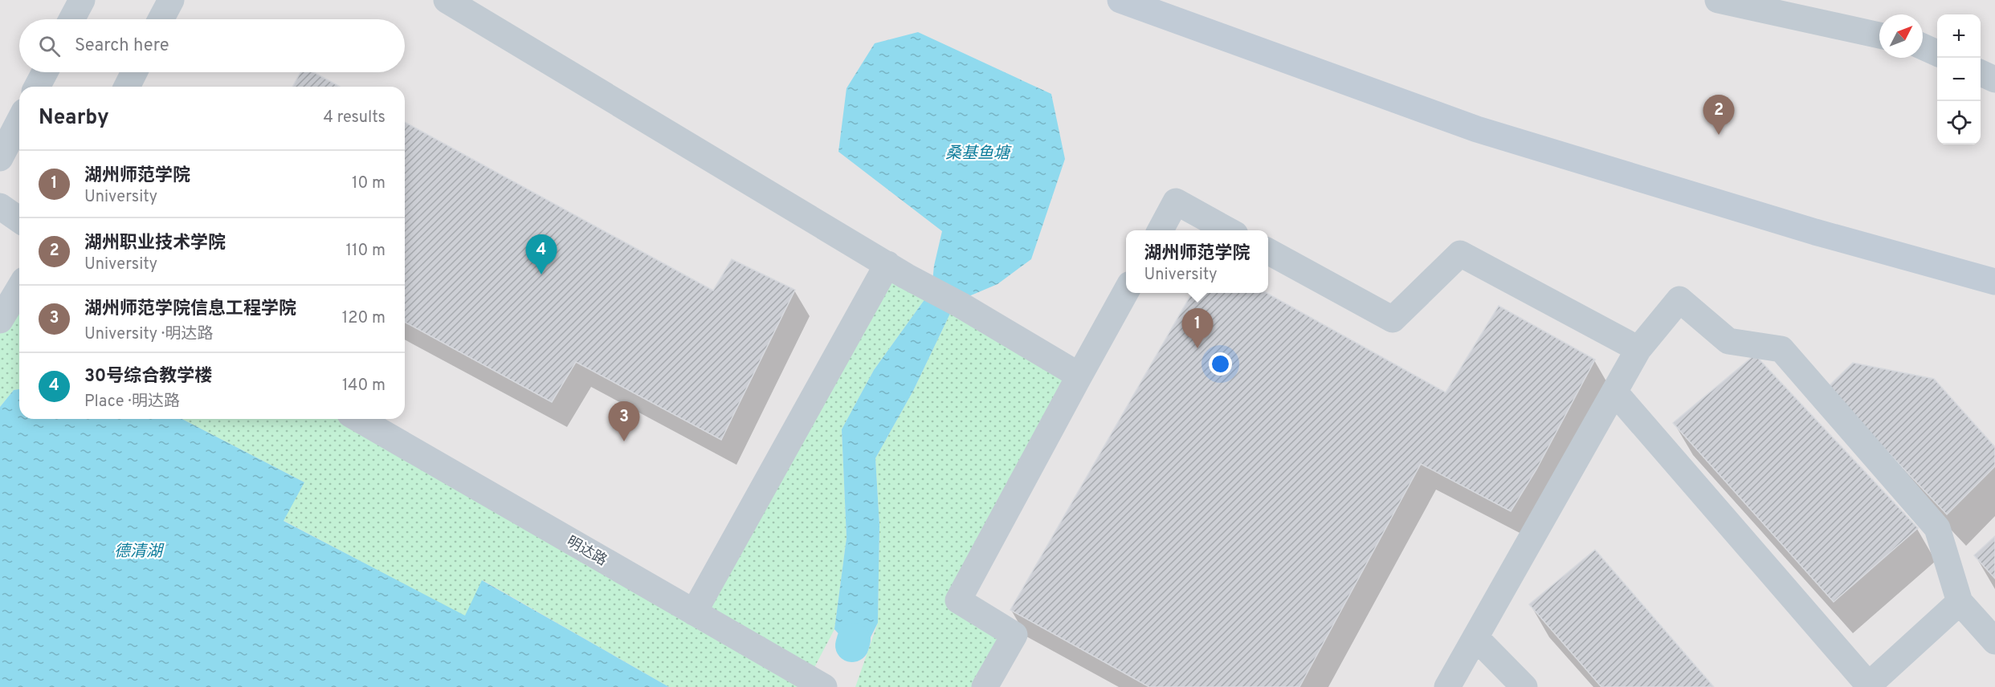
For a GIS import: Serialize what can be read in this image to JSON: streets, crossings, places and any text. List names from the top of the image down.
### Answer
{
  "streets": {
    "street": ["明达路"]
  },
  "water": ["桑基鱼塘", "德清湖"],
  "north": "top right",
  "page": {
    "map_buttons": ["+", "−"],
    "search": "Search here",
    "heading": ["Nearby", "4 results"],
    "pins": [
      "2",
      "4",
      "1",
      "3"
    ],
    "list": [
      {
        "mark": "1",
        "name": "湖州师范学院",
        "note": "University",
        "value": "10 m"
      },
      {
        "mark": "2",
        "name": "湖州职业技术学院",
        "note": "University",
        "value": "110 m"
      },
      {
        "mark": "3",
        "name": "湖州师范学院信息工程学院",
        "note": "University · 明达路",
        "value": "120 m"
      },
      {
        "mark": "4",
        "name": "30号综合教学楼",
        "note": "Place · 明达路",
        "value": "140 m"
      }
    ],
    "popup": ["湖州师范学院", "University"]
  }
}
